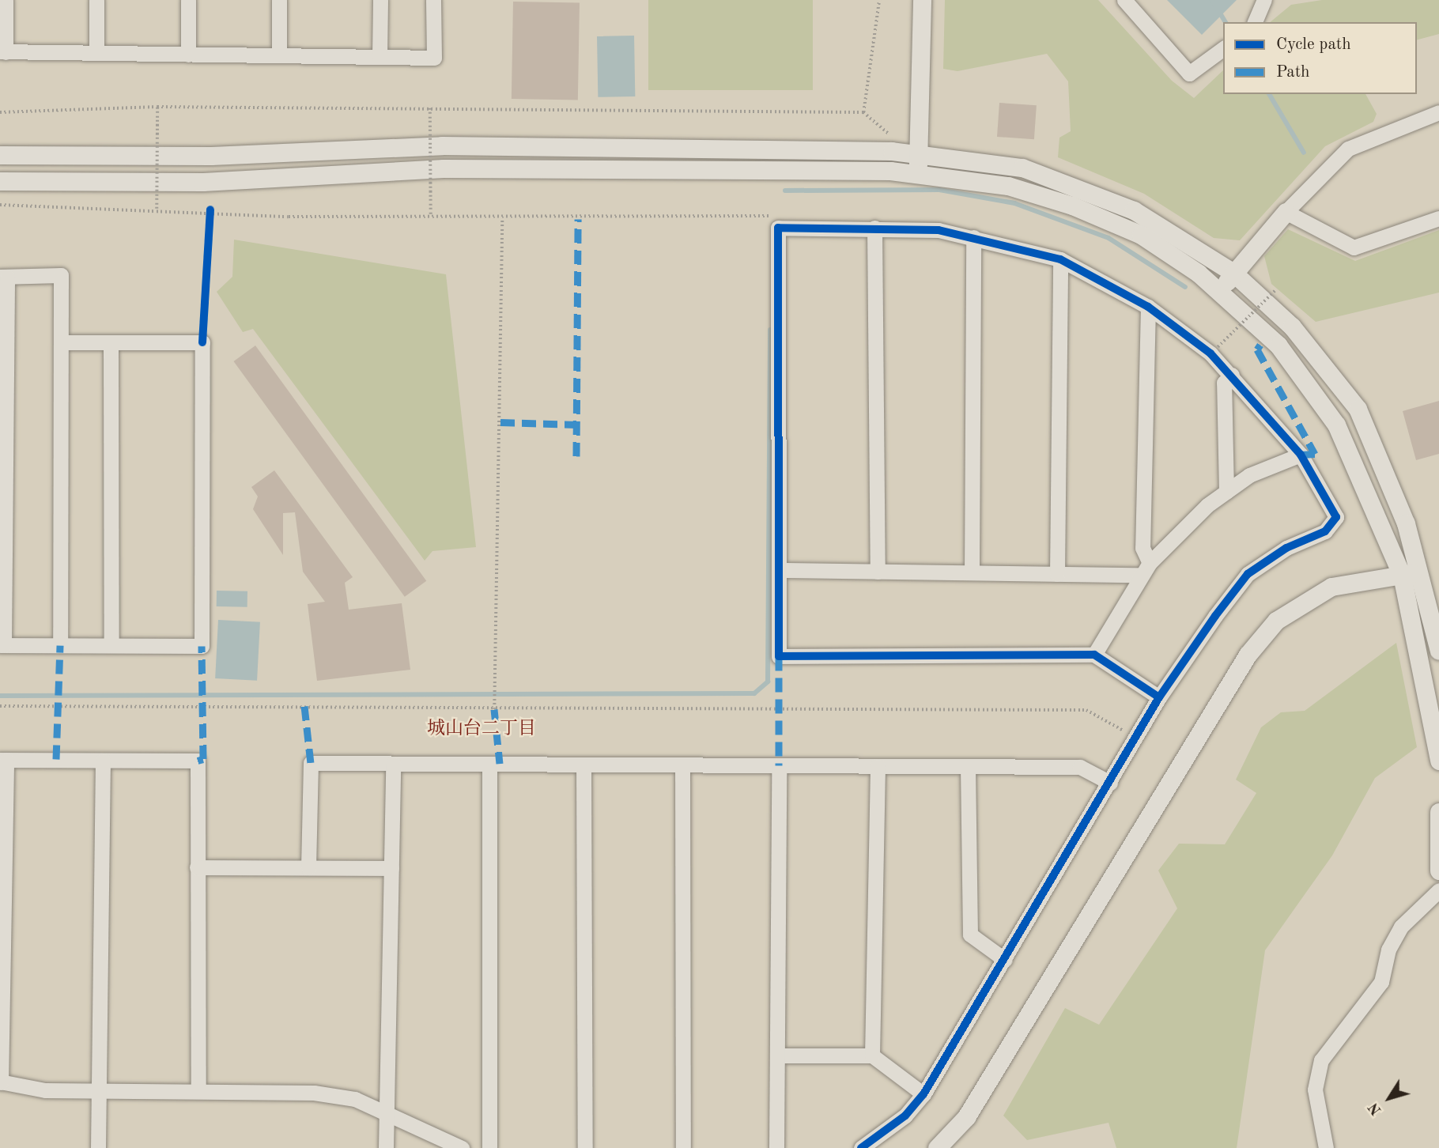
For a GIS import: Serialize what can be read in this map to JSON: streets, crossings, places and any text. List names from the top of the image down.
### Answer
{
  "districts": ["城山台二丁目"],
  "legend": ["Cycle path", "Path"],
  "north": "bottom left"
}
